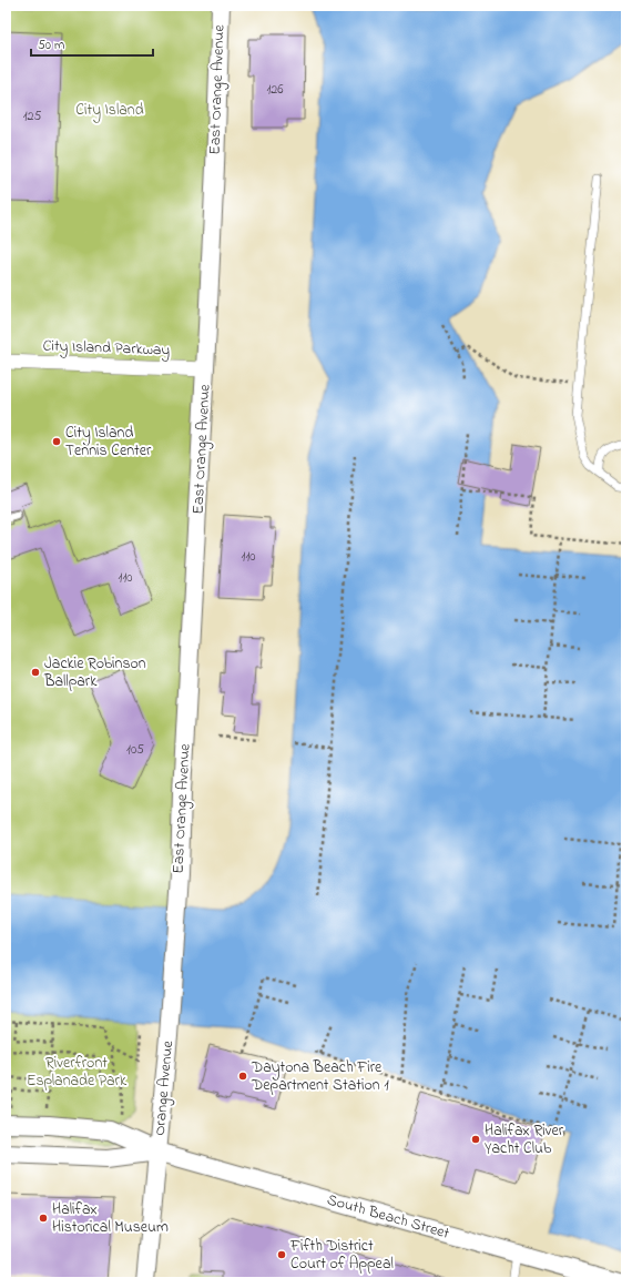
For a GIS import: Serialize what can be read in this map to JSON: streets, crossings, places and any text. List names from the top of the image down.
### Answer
{
  "streets": {
    "street": [
      "East Orange Avenue",
      "City Island Parkway",
      "Orange Avenue",
      "South Beach Street"
    ]
  },
  "crossings": [
    ["East Orange Avenue", "City Island Parkway"],
    ["East Orange Avenue", "Orange Avenue"],
    ["Orange Avenue", "South Beach Street"]
  ],
  "parks": ["City Island", "Riverfront Esplanade Park"],
  "places": [
    "City Island Tennis Center",
    "Jackie Robinson Ballpark",
    "Daytona Beach Fire Department Station 1",
    "Halifax River Yacht Club",
    "Halifax Historical Museum",
    "Fifth District Court of Appeal"
  ],
  "house_numbers": [
    "126",
    "125",
    "110",
    "110",
    "105"
  ],
  "scale_bar": "50 m"
}
